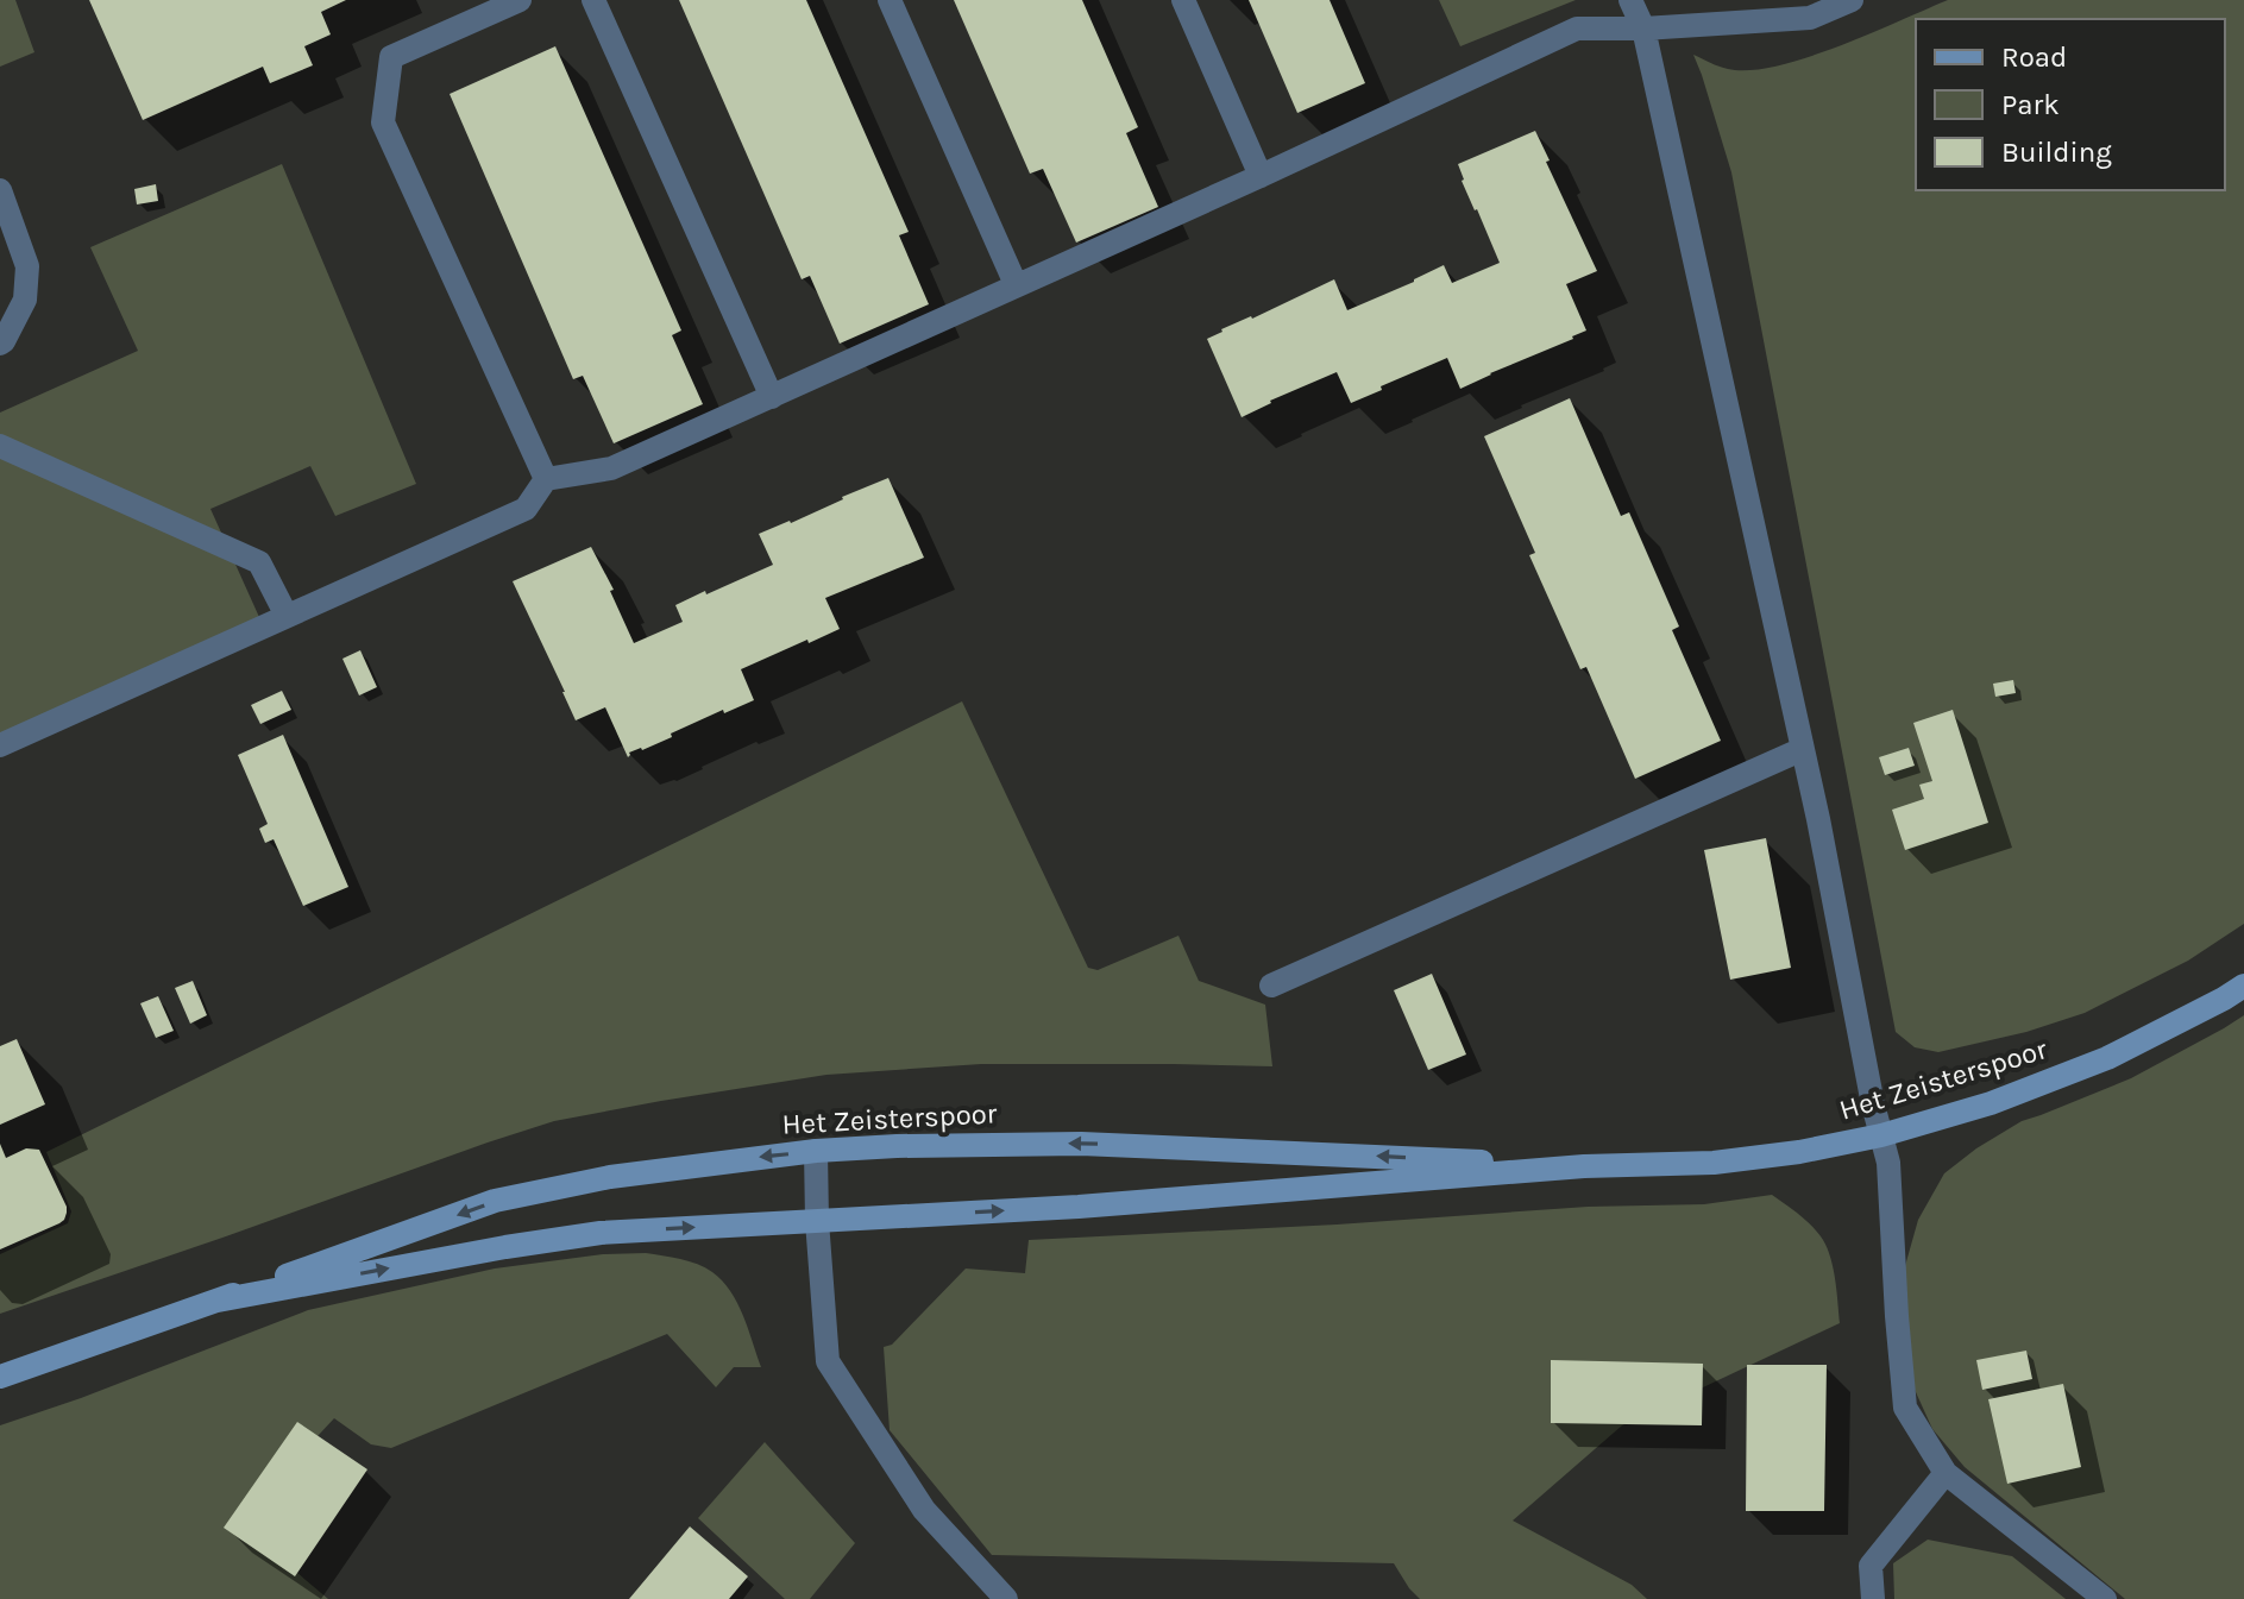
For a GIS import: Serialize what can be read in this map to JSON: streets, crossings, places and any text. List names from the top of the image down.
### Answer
{
  "streets": {
    "street": ["Het Zeisterspoor"]
  },
  "legend": ["Road", "Park", "Building"]
}
